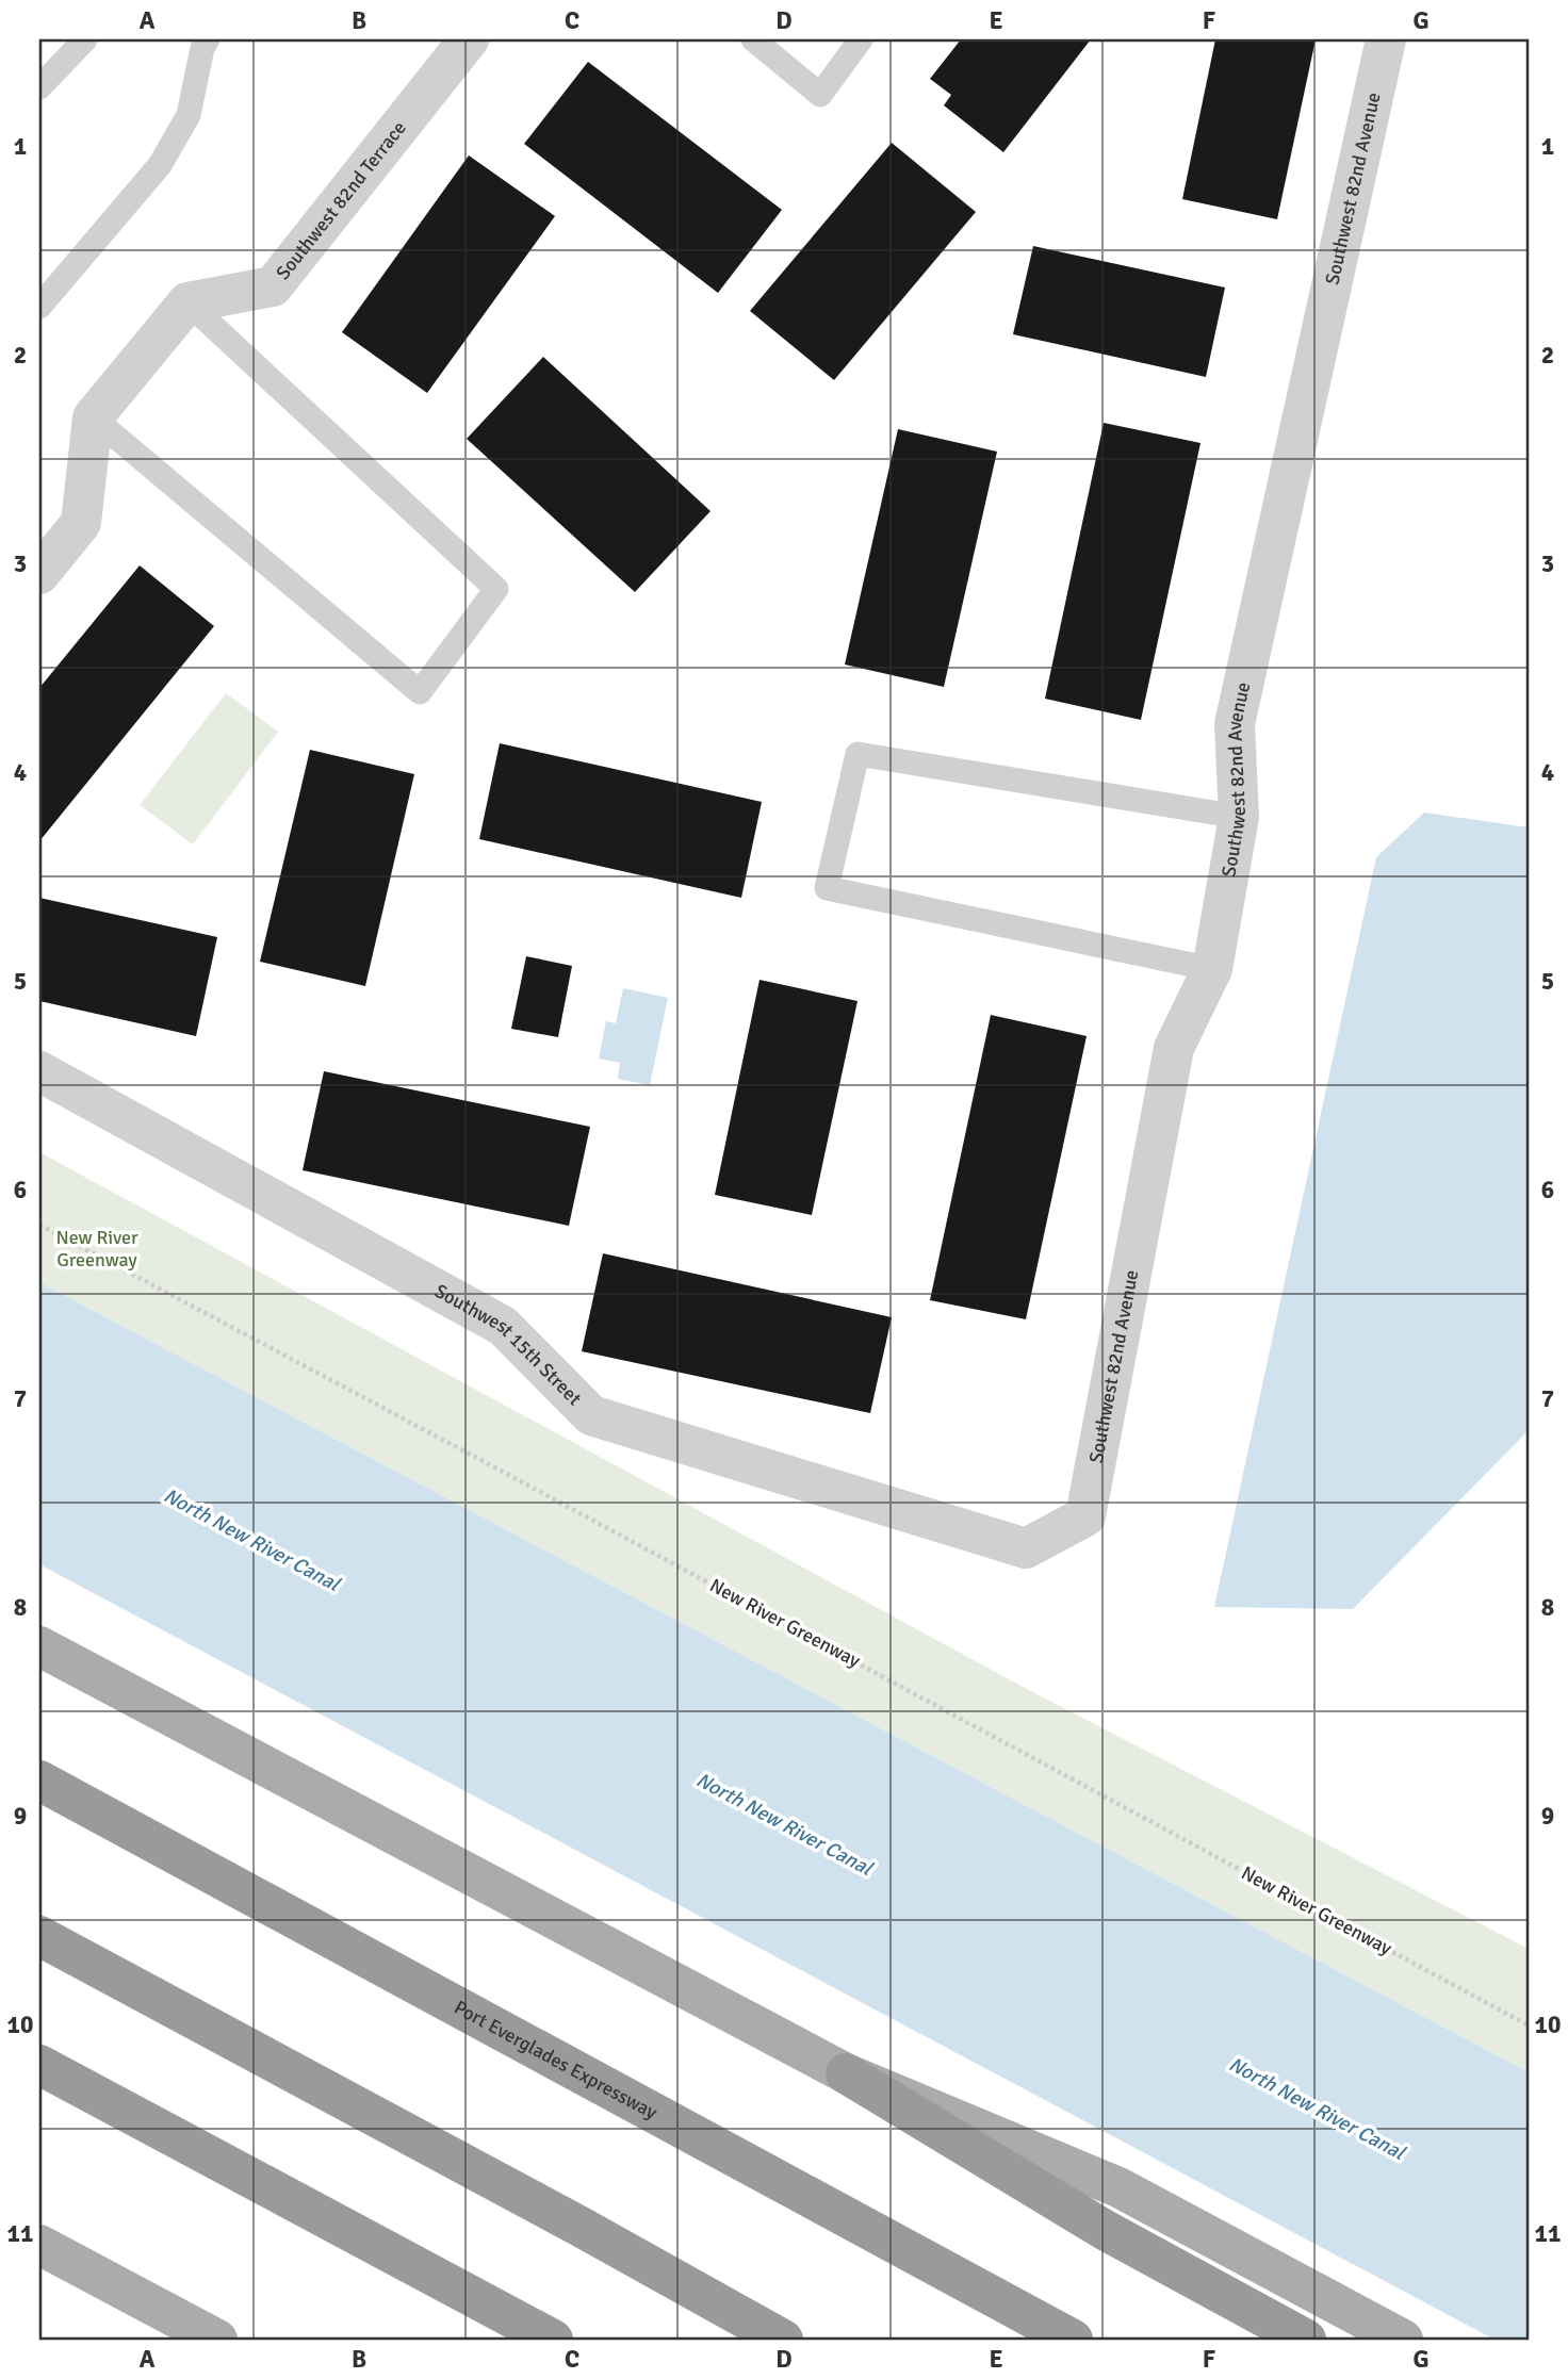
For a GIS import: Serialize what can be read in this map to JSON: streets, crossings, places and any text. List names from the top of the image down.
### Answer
{
  "streets": {
    "highway": ["Port Everglades Expressway"],
    "street": ["Southwest 82nd Avenue", "Southwest 82nd Terrace", "Southwest 15th Street"],
    "path": ["New River Greenway"]
  },
  "crossings": [
    ["Southwest 82nd Avenue", "Southwest 15th Street"]
  ],
  "water": ["North New River Canal"],
  "parks": ["New River Greenway"],
  "grid": {
    "columns": [
      "A",
      "B",
      "C",
      "D",
      "E",
      "F",
      "G"
    ],
    "rows": [
      "1",
      "2",
      "3",
      "4",
      "5",
      "6",
      "7",
      "8",
      "9",
      "10",
      "11"
    ]
  }
}
